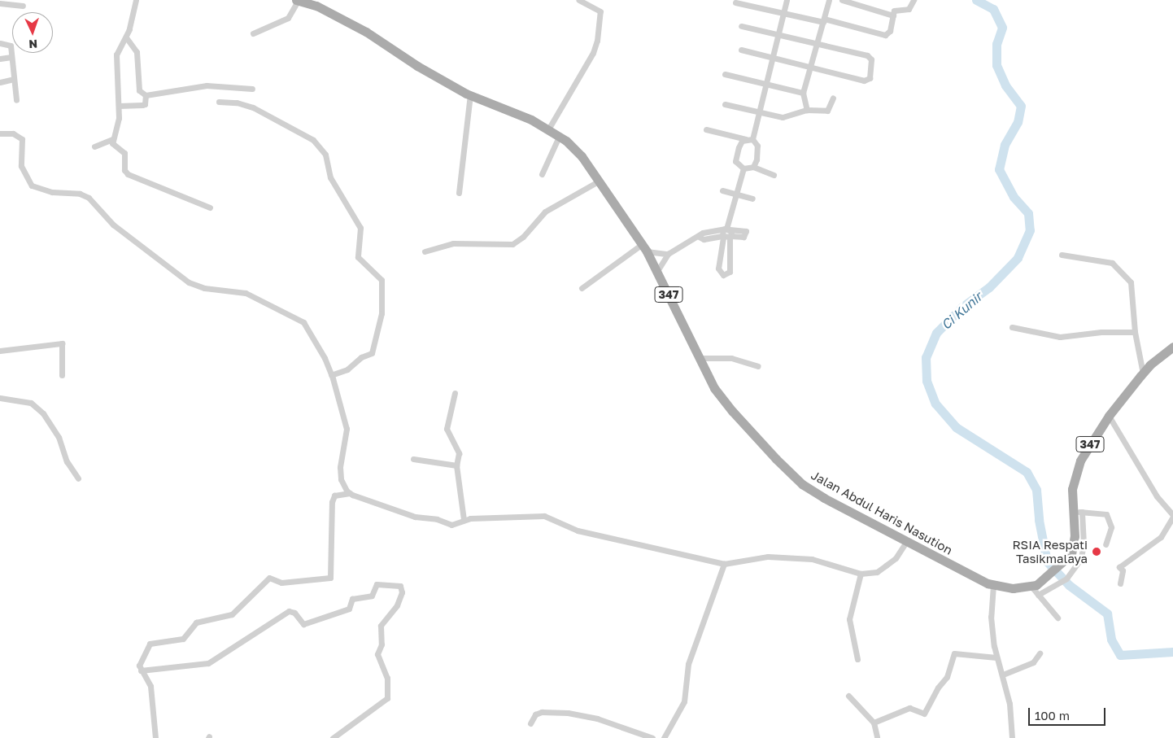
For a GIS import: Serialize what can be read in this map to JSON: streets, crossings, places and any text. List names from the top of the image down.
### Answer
{
  "streets": {
    "main road": ["347", "Jalan Abdul Haris Nasution"]
  },
  "crossings": [
    ["347", "Jalan Abdul Haris Nasution"]
  ],
  "water": ["Ci Kunir"],
  "places": ["RSIA Respati Tasikmalaya"],
  "scale_bar": "100 m",
  "north": "bottom"
}
